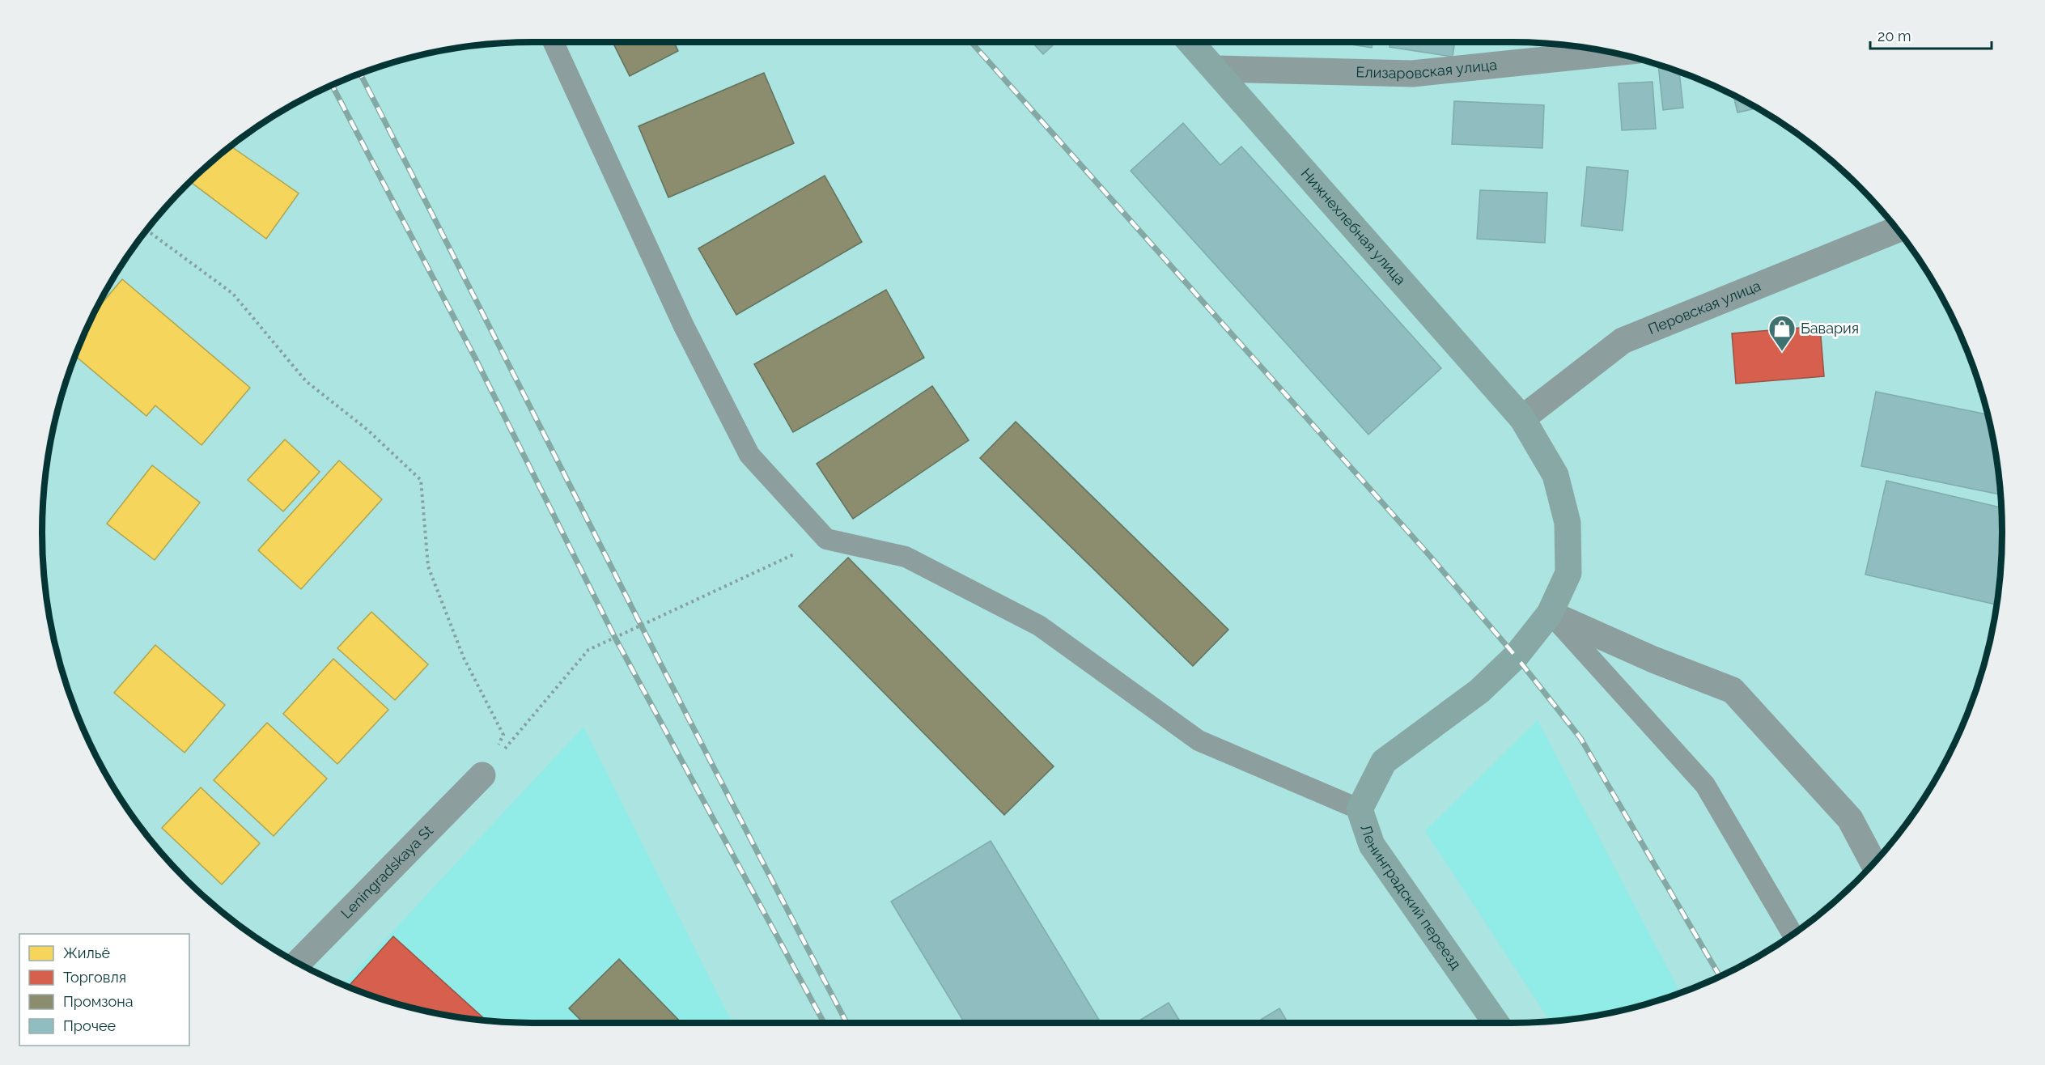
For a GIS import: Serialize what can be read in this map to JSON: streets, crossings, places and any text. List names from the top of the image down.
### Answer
{
  "streets": {
    "street": [
      "Елизаровская улица",
      "Нижнехлебная улица",
      "Перовская улица",
      "Leningradskaya St",
      "Ленинградский переезд"
    ]
  },
  "crossings": [
    ["Елизаровская улица", "Нижнехлебная улица"],
    ["Нижнехлебная улица", "Перовская улица"],
    ["Нижнехлебная улица", "Ленинградский переезд"]
  ],
  "places": {
    "shop": ["Бавария"]
  },
  "legend": [
    "Жильё",
    "Торговля",
    "Промзона",
    "Прочее"
  ],
  "scale_bar": "20 m"
}
